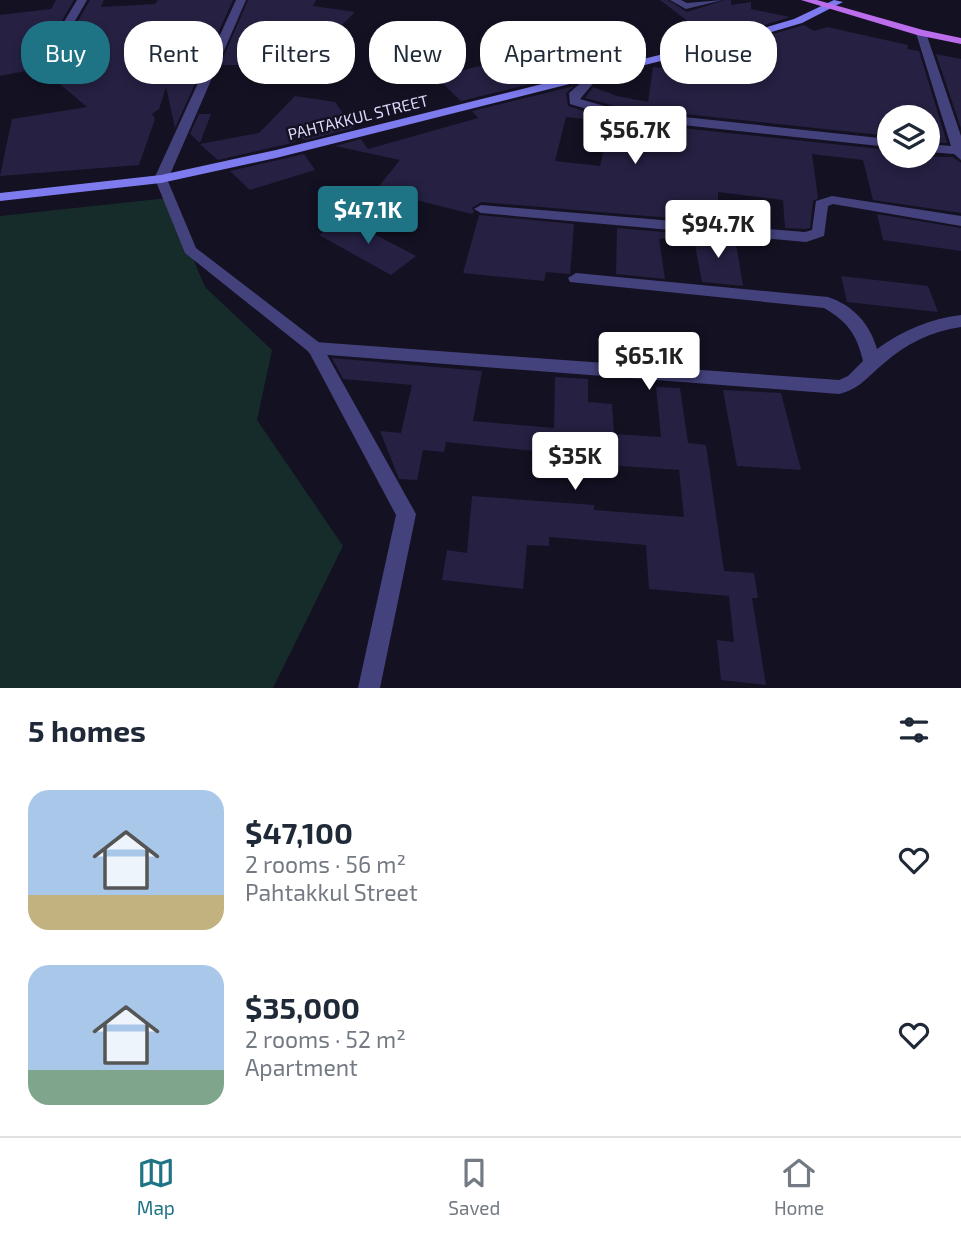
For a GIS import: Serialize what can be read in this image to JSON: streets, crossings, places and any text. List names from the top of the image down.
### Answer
{
  "streets": {
    "street": ["PAHTAKKUL STREET"]
  },
  "page": {
    "chip": [
      "Buy",
      "Rent",
      "Filters",
      "New",
      "Apartment",
      "House"
    ],
    "price": [
      "$56.7K",
      "$47.1K",
      "$94.7K",
      "$65.1K",
      "$35K"
    ],
    "heading": "5 homes",
    "list": [
      {
        "name": "$47,100",
        "note": "2 rooms · 56 m² · Pahtakkul Street"
      },
      {
        "name": "$35,000",
        "note": "2 rooms · 52 m² · Apartment"
      }
    ],
    "tabs": ["Map", "Saved", "Home"]
  }
}
